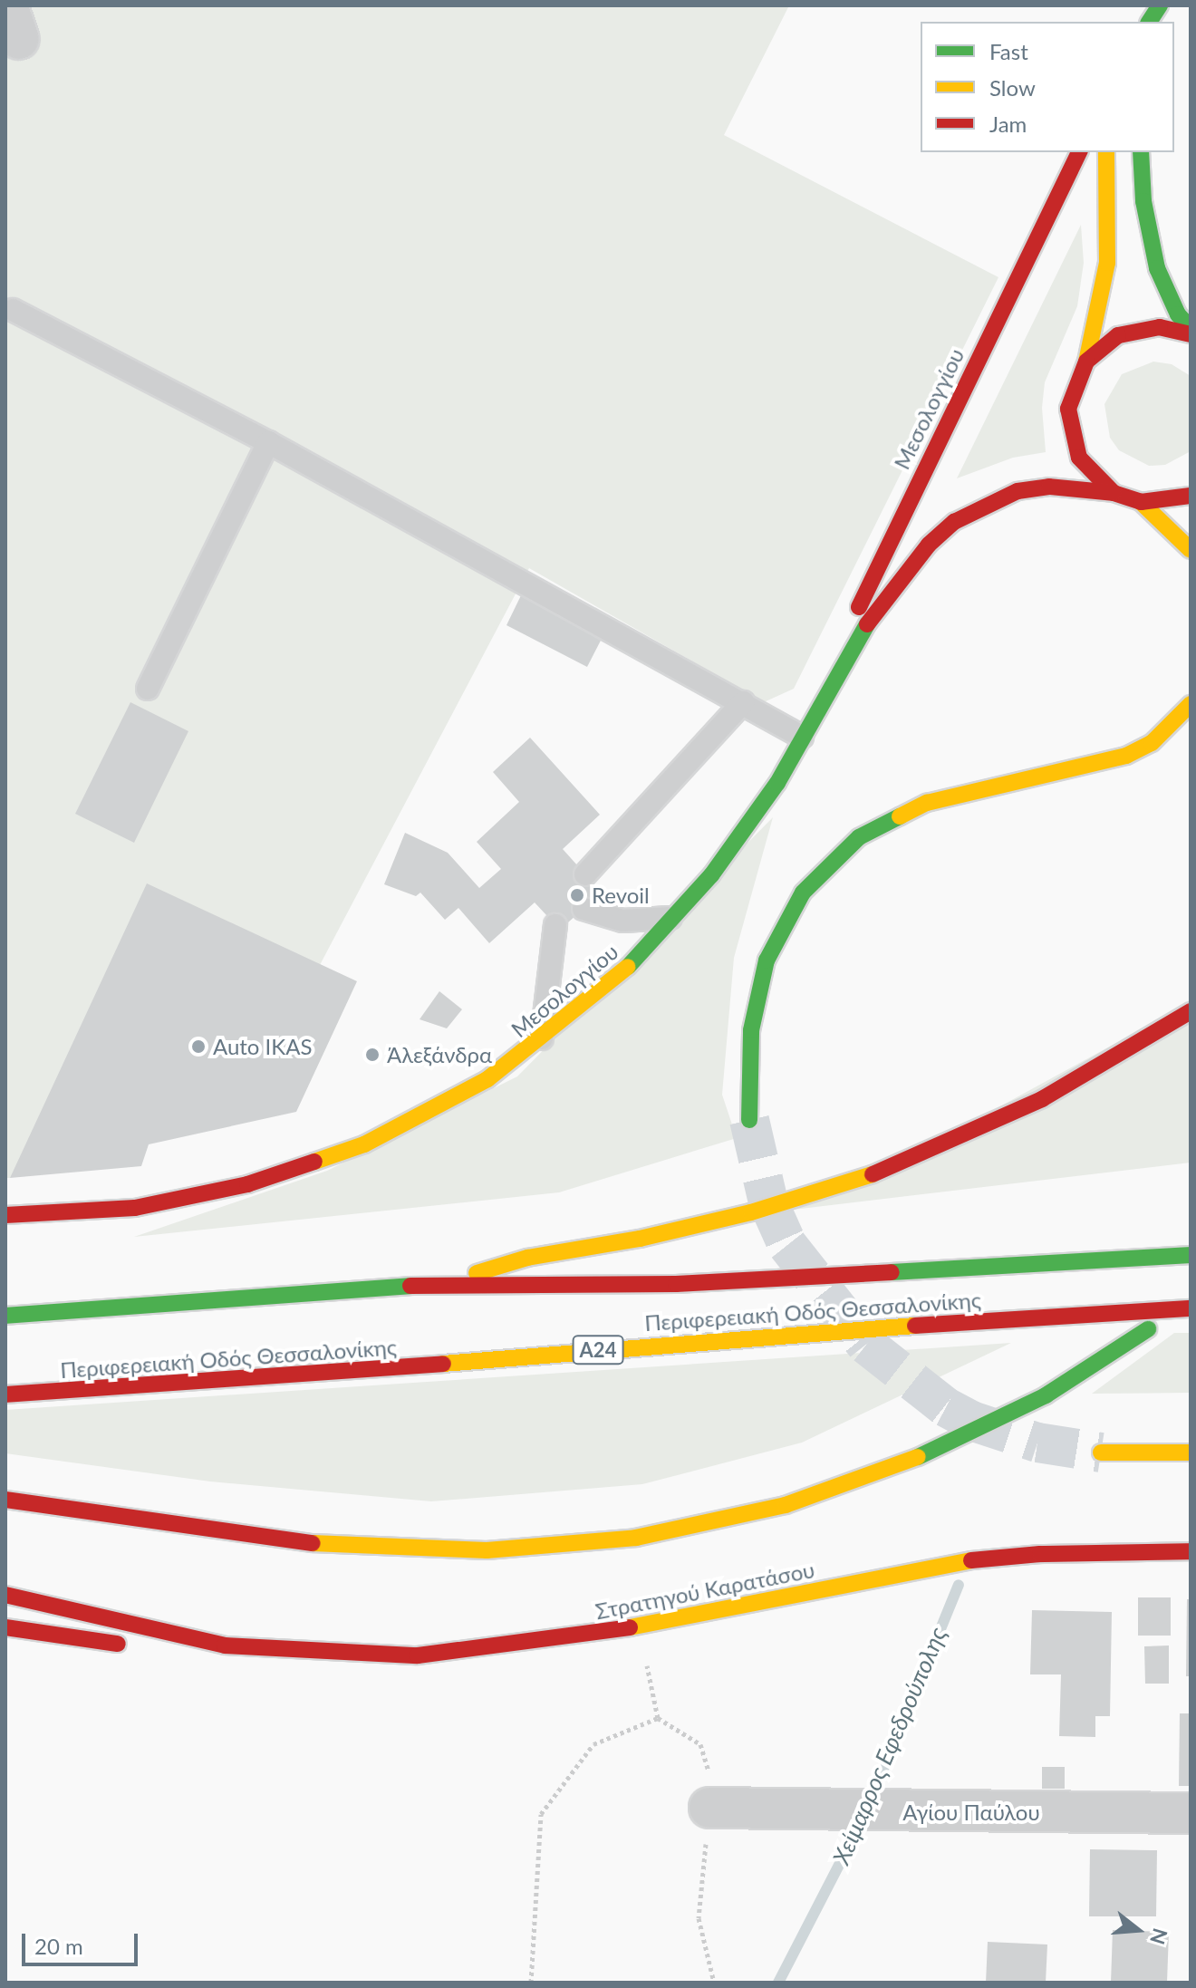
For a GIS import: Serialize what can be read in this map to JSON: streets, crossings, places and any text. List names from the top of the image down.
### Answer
{
  "streets": {
    "main road": [
      "Μεσολογγίου",
      "Περιφερειακή Οδός Θεσσαλονίκης",
      "Α24",
      "Στρατηγού Καρατάσου"
    ],
    "street": ["Αγίου Παύλου"]
  },
  "water": ["Χείμαρρος Εφεδρούπολης"],
  "places": ["Revoil", "Auto IKAS", "Άλεξάνδρα"],
  "legend": ["Fast", "Slow", "Jam"],
  "scale_bar": "20 m",
  "north": "right"
}
